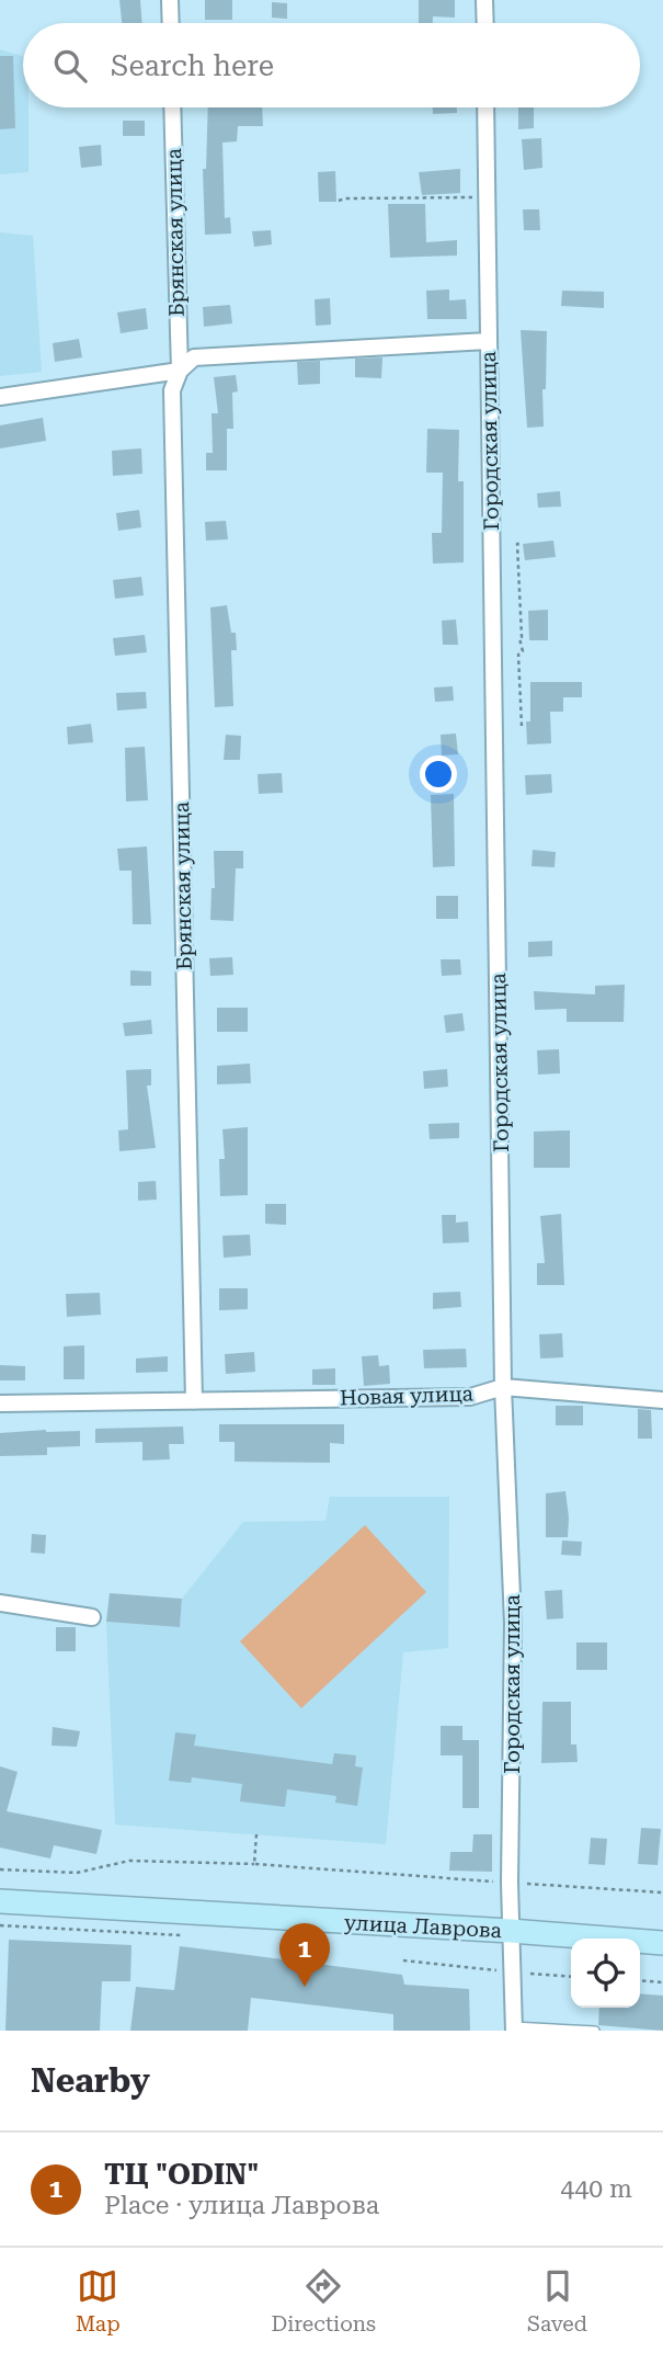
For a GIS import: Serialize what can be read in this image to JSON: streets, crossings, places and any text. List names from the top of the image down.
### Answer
{
  "streets": {
    "main road": ["улица Лаврова"],
    "street": ["Брянская улица", "Городская улица", "Новая улица"]
  },
  "crossings": [
    ["Брянская улица", "Новая улица"],
    ["Городская улица", "Новая улица"],
    ["Городская улица", "улица Лаврова"]
  ],
  "page": {
    "search": "Search here",
    "pins": "1",
    "heading": "Nearby",
    "list": [
      {
        "mark": "1",
        "name": "ТЦ \"ODIN\"",
        "note": "Place · улица Лаврова",
        "value": "440 m"
      }
    ],
    "nav": ["Map", "Directions", "Saved"]
  }
}
